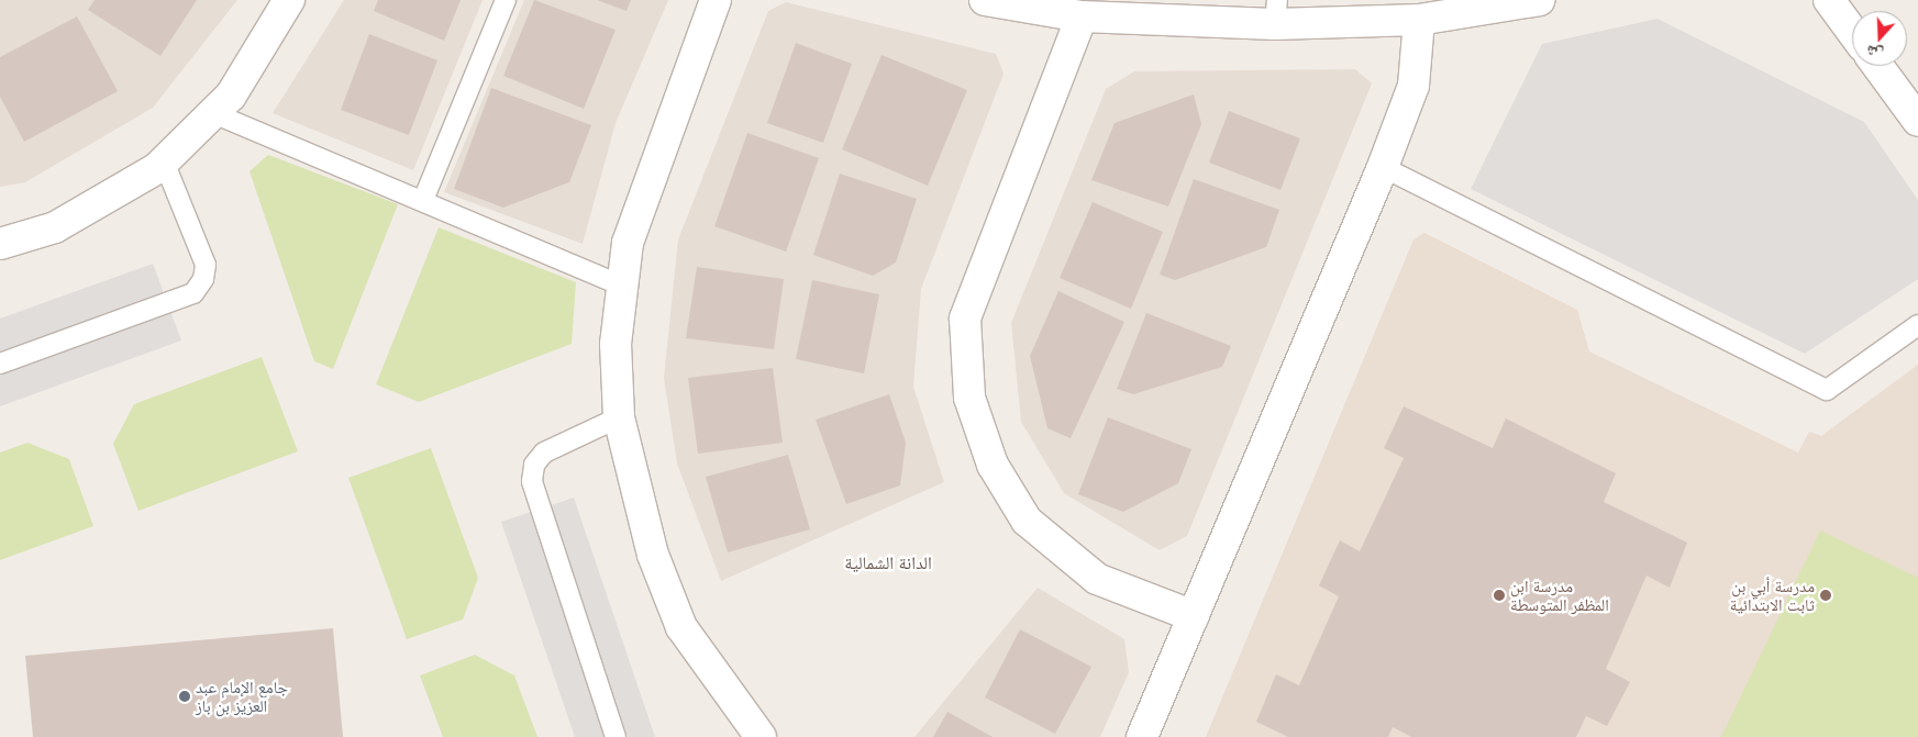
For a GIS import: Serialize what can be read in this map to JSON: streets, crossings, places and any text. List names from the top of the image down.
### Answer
{
  "districts": ["الدانة الشمالية"],
  "places": ["مدرسة ابن المظفر المتوسطة", "مدرسة أبي بن ثابت الابتدائية", "جامع الإمام عبد العزيز بن باز"],
  "north": "bottom"
}
